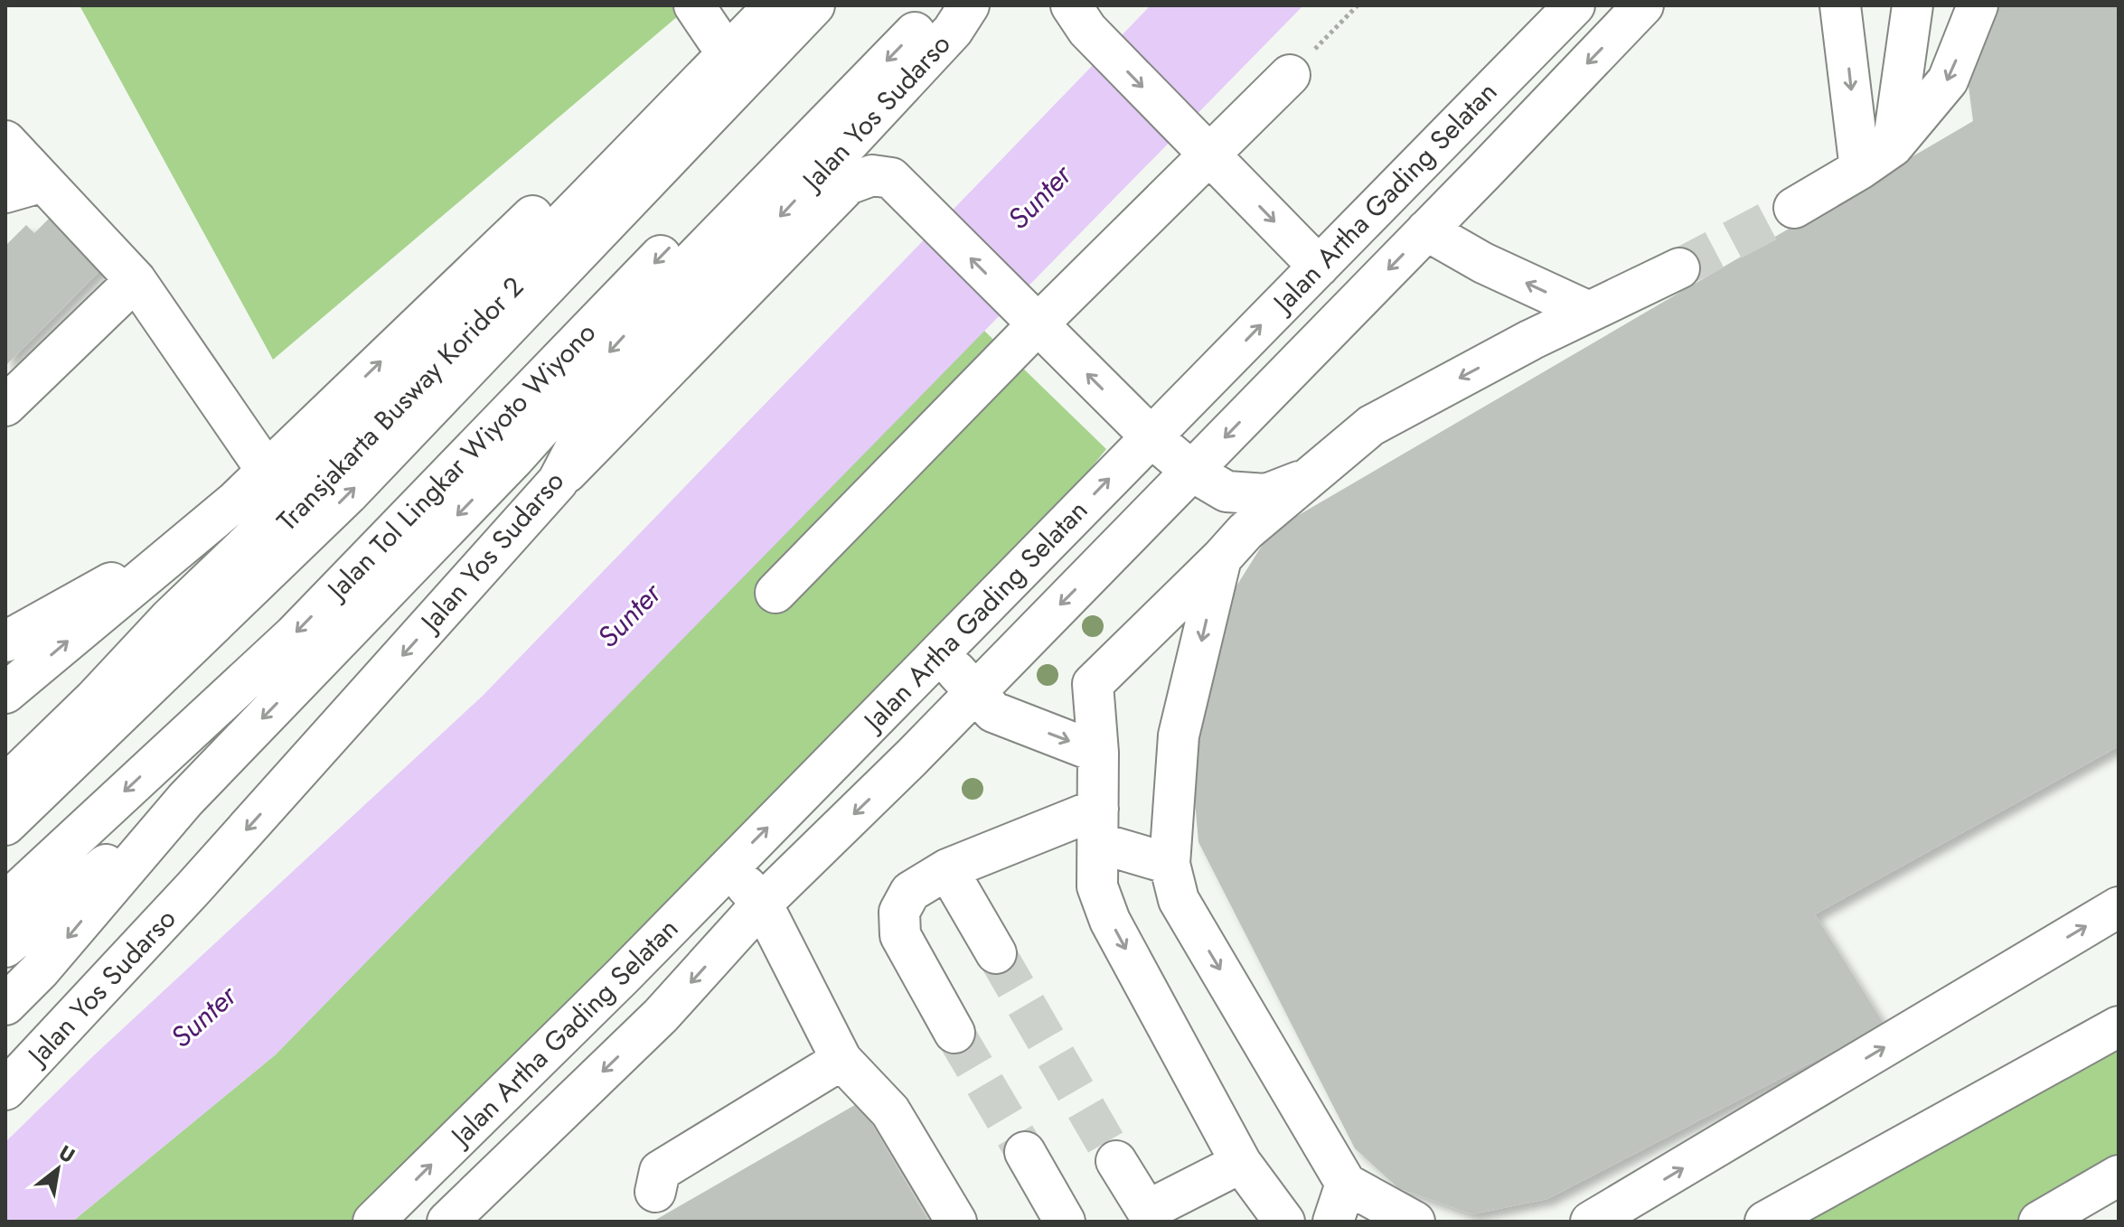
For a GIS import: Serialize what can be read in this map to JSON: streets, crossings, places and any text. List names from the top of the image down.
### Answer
{
  "streets": {
    "main road": [
      "Jalan Yos Sudarso",
      "Jalan Artha Gading Selatan",
      "Transjakarta Busway Koridor 2",
      "Jalan Tol Lingkar Wiyoto Wiyono"
    ]
  },
  "water": ["Sunter"],
  "north": "top right"
}
